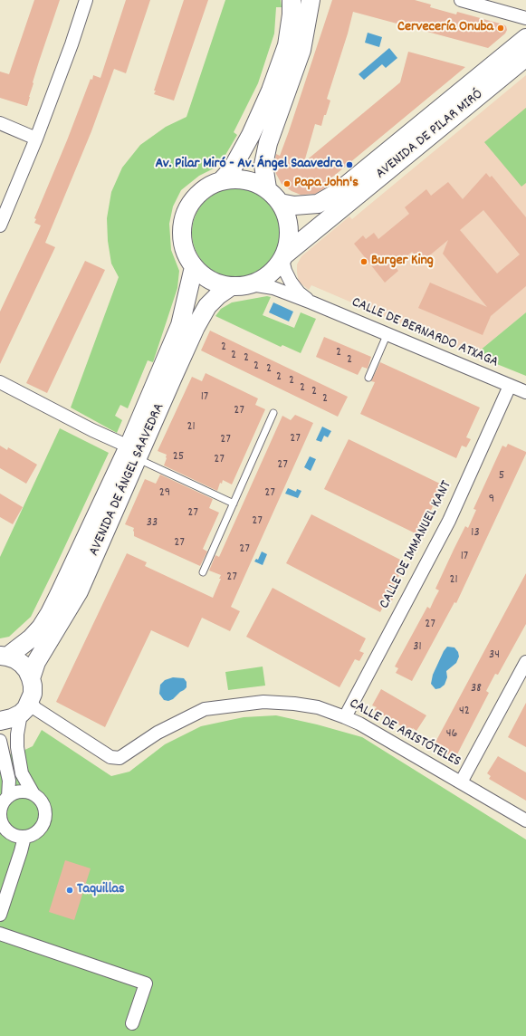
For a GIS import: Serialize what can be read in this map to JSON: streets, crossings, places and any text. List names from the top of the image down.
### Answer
{
  "streets": {
    "street": [
      "AVENIDA DE PILAR MIRÓ",
      "CALLE DE BERNARDO ATXAGA",
      "AVENIDA DE ÁNGEL SAAVEDRA",
      "CALLE DE IMMANUEL KANT",
      "CALLE DE ARISTÓTELES"
    ]
  },
  "crossings": [
    ["AVENIDA DE PILAR MIRÓ", "CALLE DE BERNARDO ATXAGA"],
    ["AVENIDA DE PILAR MIRÓ", "AVENIDA DE ÁNGEL SAAVEDRA"],
    ["CALLE DE BERNARDO ATXAGA", "AVENIDA DE ÁNGEL SAAVEDRA"],
    ["CALLE DE BERNARDO ATXAGA", "CALLE DE IMMANUEL KANT"],
    ["CALLE DE IMMANUEL KANT", "CALLE DE ARISTÓTELES"]
  ],
  "places": [
    "Cervecería Onuba",
    "Av. Pilar Miró - Av. Ángel Saavedra",
    "Papa John's",
    "Burger King",
    "Taquillas"
  ],
  "house_numbers": [
    "2",
    "2",
    "2",
    "2",
    "2",
    "2",
    "2",
    "2",
    "2",
    "2",
    "2",
    "17",
    "2",
    "27",
    "21",
    "27",
    "27",
    "25",
    "27",
    "27",
    "5",
    "29",
    "27",
    "9",
    "27",
    "27",
    "33",
    "13",
    "27",
    "27",
    "17",
    "27",
    "21",
    "27",
    "31",
    "34",
    "38",
    "42",
    "46"
  ]
}
